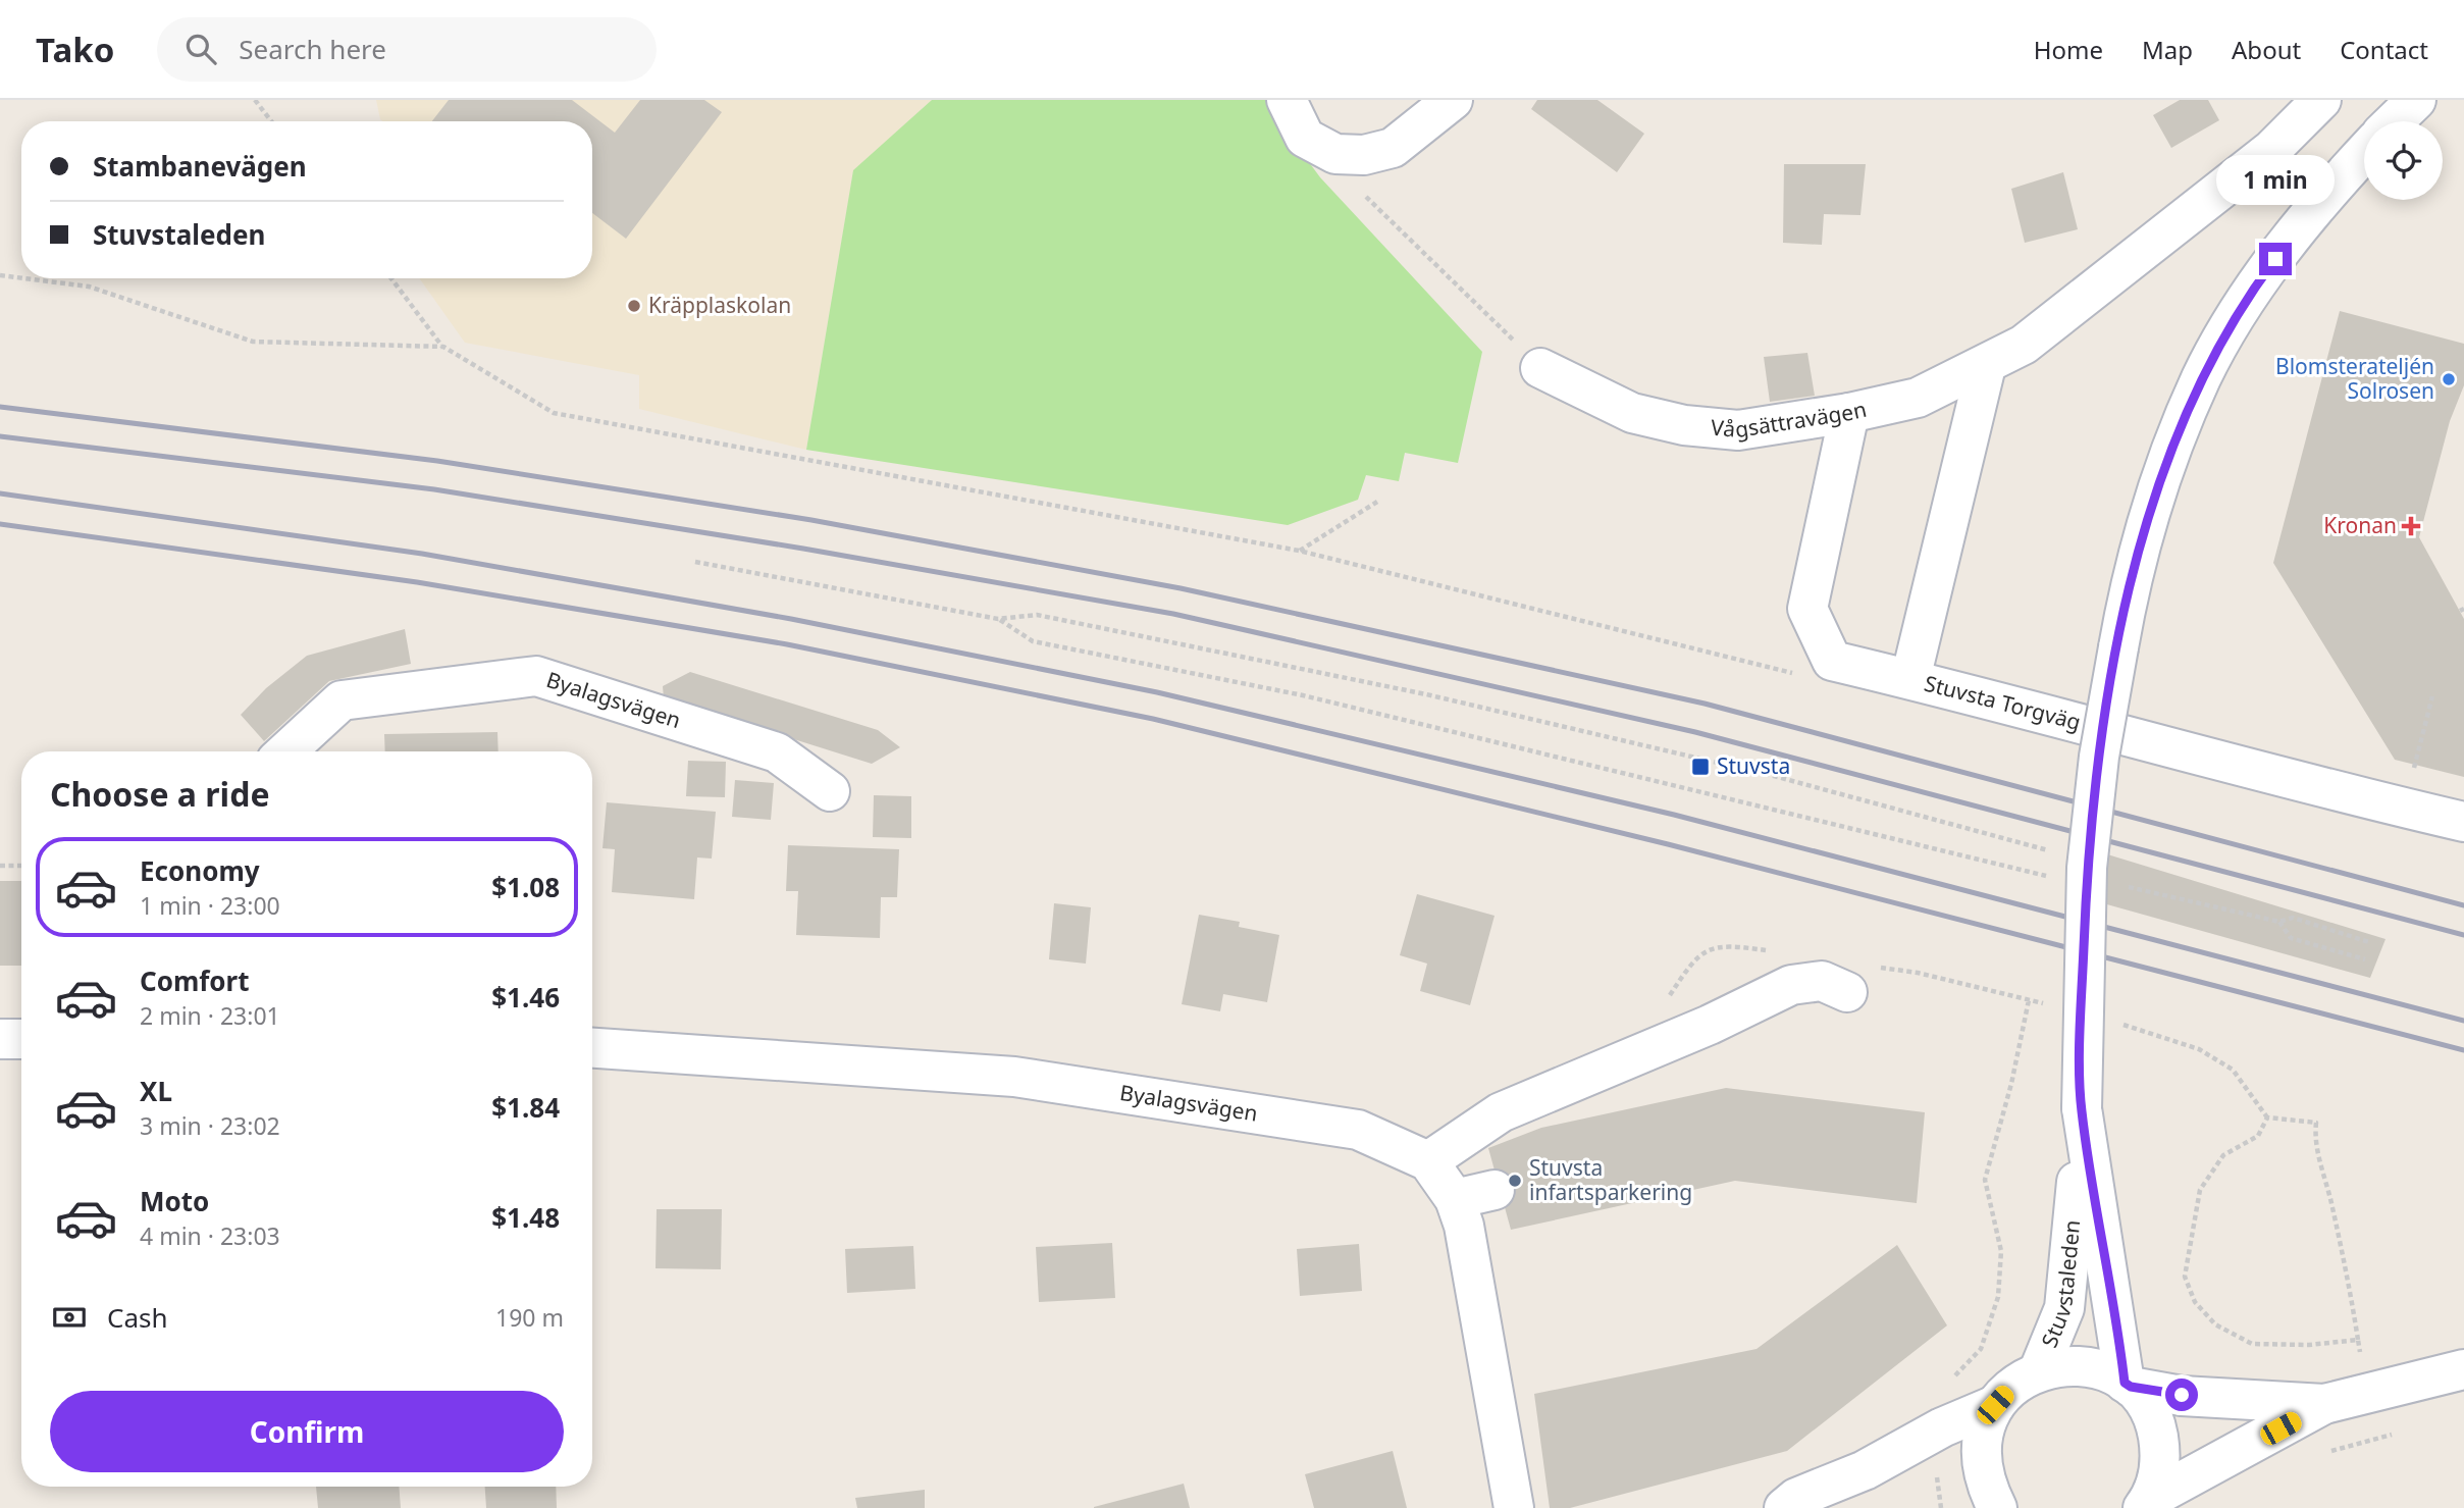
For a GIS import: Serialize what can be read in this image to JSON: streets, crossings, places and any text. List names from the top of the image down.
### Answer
{
  "streets": {
    "street": [
      "Vågsättravägen",
      "Byalagsvägen",
      "Stuvsta Torgväg",
      "Stuvstaleden"
    ]
  },
  "crossings": [
    ["Vågsättravägen", "Stuvsta Torgväg"]
  ],
  "places": {
    "other": ["Kräpplaskolan", "Blomsterateljén Solrosen", "Stuvsta infartsparkering"],
    "health": ["Kronan"],
    "transit": ["Stuvsta"]
  },
  "page": {
    "header": "Tako",
    "search": "Search here",
    "nav": [
      "Home",
      "Map",
      "About",
      "Contact"
    ],
    "banner": ["Stambanevägen", "Stuvstaleden"],
    "bubble": "1 min",
    "heading": "Choose a ride",
    "list": [
      {
        "name": "Economy",
        "note": "1 min · 23:00",
        "value": "$1.08"
      },
      {
        "name": "Comfort",
        "note": "2 min · 23:01",
        "value": "$1.46"
      },
      {
        "name": "XL",
        "note": "3 min · 23:02",
        "value": "$1.84"
      },
      {
        "name": "Moto",
        "note": "4 min · 23:03",
        "value": "$1.48"
      }
    ],
    "pay": ["Cash", "190 m"],
    "buttons": "Confirm"
  }
}
